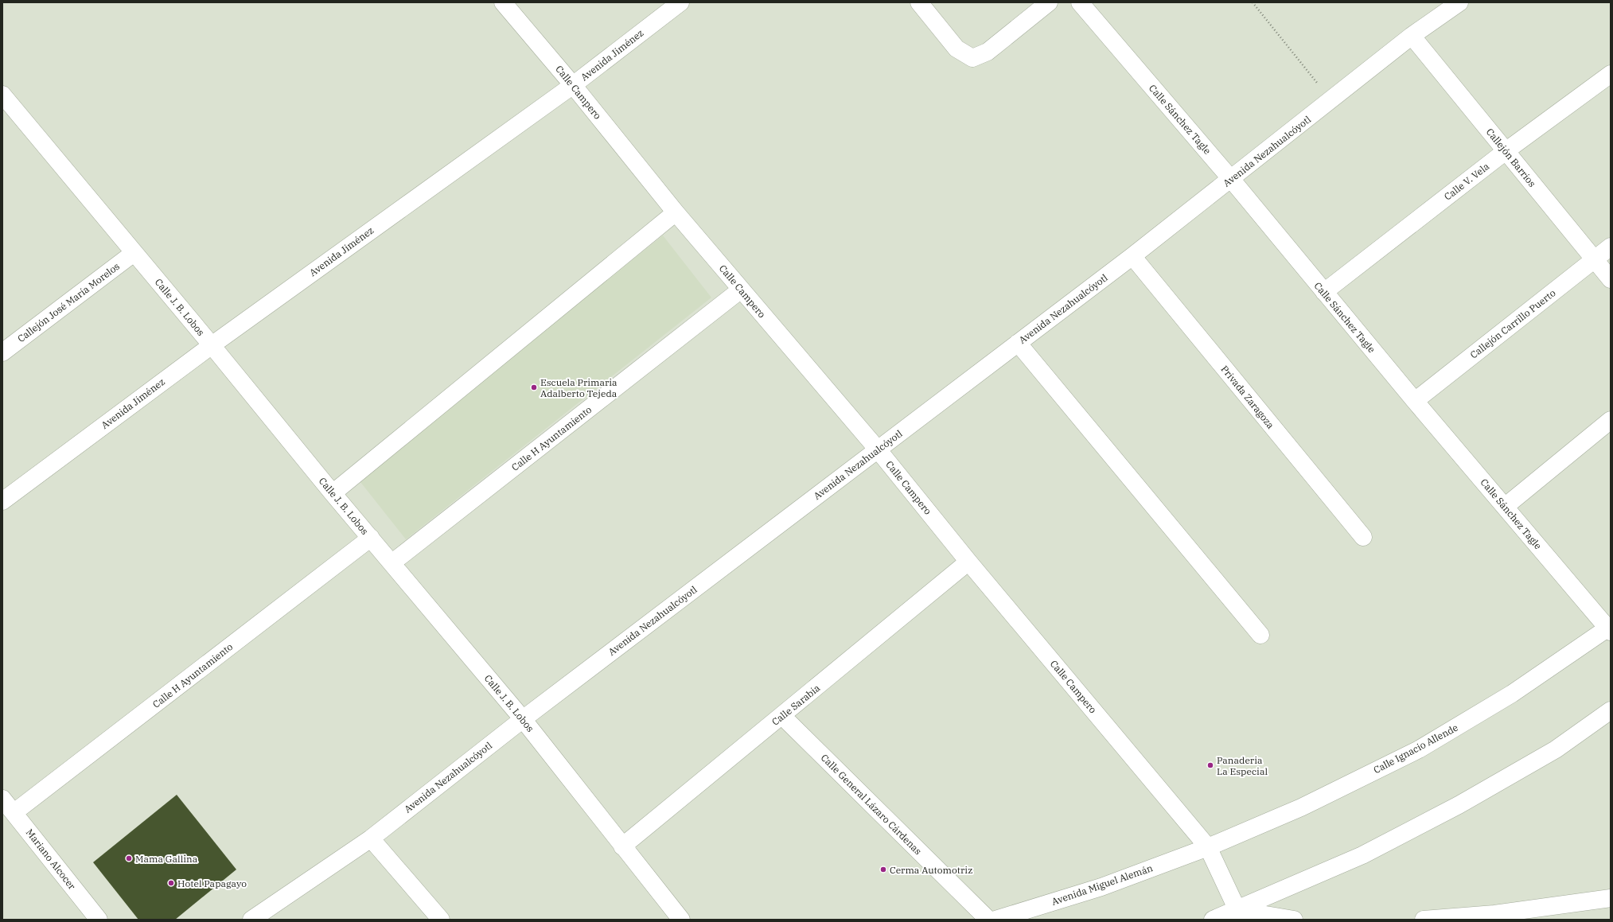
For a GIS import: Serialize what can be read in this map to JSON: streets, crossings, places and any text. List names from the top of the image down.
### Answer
{
  "streets": {
    "street": [
      "Avenida Jiménez",
      "Calle Campero",
      "Calle Sánchez Tagle",
      "Avenida Nezahualcóyotl",
      "Callejón Barrios",
      "Calle V. Vela",
      "Callejón José María Morelos",
      "Calle J. B. Lobos",
      "Callejón Carrillo Puerto",
      "Privada Zaragoza",
      "Calle H Ayuntamiento",
      "Calle Sarabia",
      "Calle Ignacio Allende",
      "Calle General Lázaro Cárdenas",
      "Mariano Alcocer",
      "Avenida Miguel Alemán"
    ]
  },
  "crossings": [
    ["Avenida Jiménez", "Calle Campero"],
    ["Avenida Jiménez", "Calle J. B. Lobos"],
    ["Calle Campero", "Avenida Nezahualcóyotl"],
    ["Calle Campero", "Calle H Ayuntamiento"],
    ["Calle Campero", "Calle Sarabia"],
    ["Calle Campero", "Calle Ignacio Allende"],
    ["Calle Campero", "Avenida Miguel Alemán"],
    ["Calle Sánchez Tagle", "Avenida Nezahualcóyotl"],
    ["Calle Sánchez Tagle", "Calle V. Vela"],
    ["Calle Sánchez Tagle", "Callejón Carrillo Puerto"],
    ["Calle Sánchez Tagle", "Calle Ignacio Allende"],
    ["Avenida Nezahualcóyotl", "Callejón Barrios"],
    ["Avenida Nezahualcóyotl", "Calle J. B. Lobos"],
    ["Avenida Nezahualcóyotl", "Privada Zaragoza"],
    ["Callejón Barrios", "Calle V. Vela"],
    ["Callejón Barrios", "Callejón Carrillo Puerto"],
    ["Callejón José María Morelos", "Calle J. B. Lobos"],
    ["Calle J. B. Lobos", "Calle H Ayuntamiento"],
    ["Calle J. B. Lobos", "Calle Sarabia"],
    ["Calle H Ayuntamiento", "Mariano Alcocer"],
    ["Calle Sarabia", "Calle General Lázaro Cárdenas"],
    ["Calle Ignacio Allende", "Avenida Miguel Alemán"]
  ],
  "places": [
    "Escuela Primaria Adalberto Tejeda",
    "Panaderia La Especial",
    "Mama Gallina",
    "Cerma Automotriz",
    "Hotel Papagayo"
  ]
}
